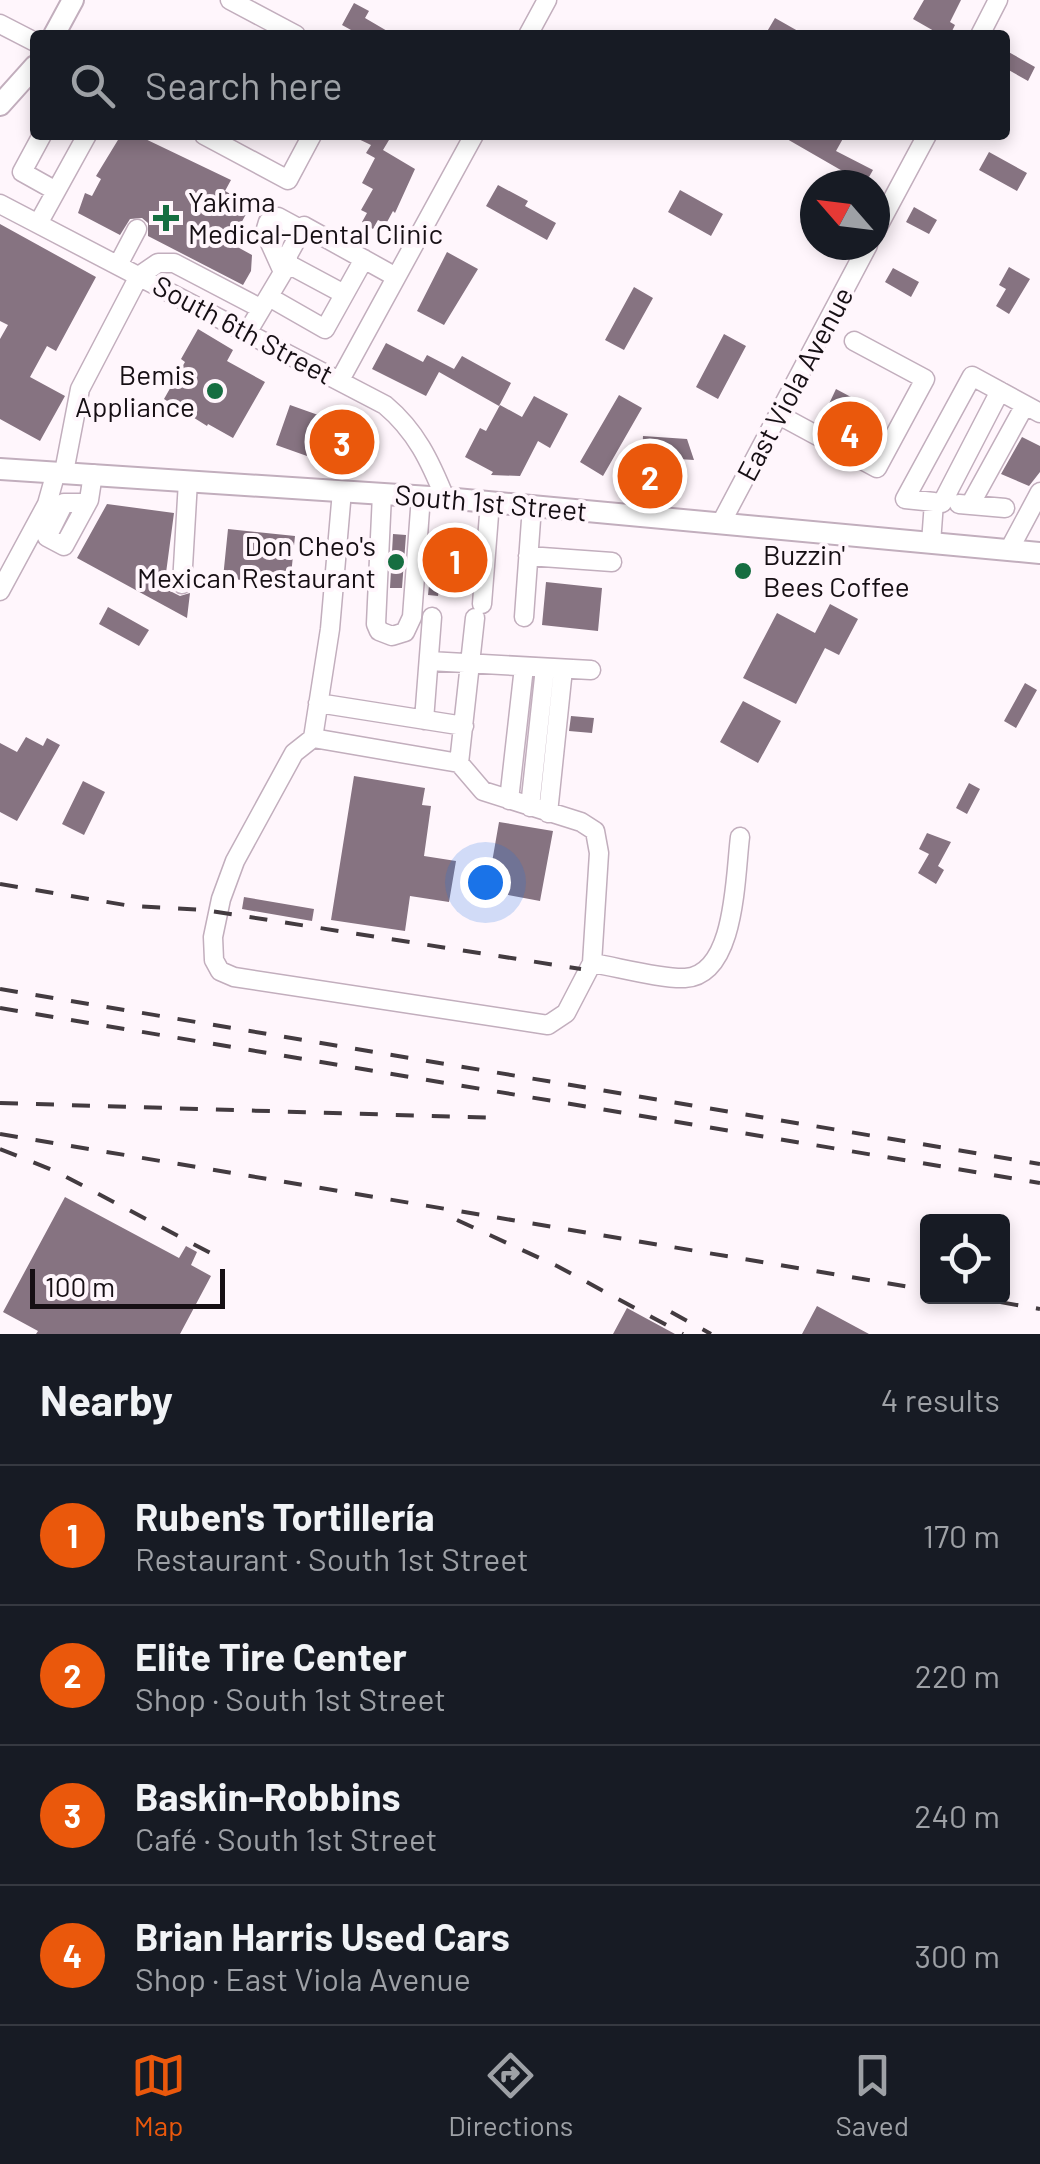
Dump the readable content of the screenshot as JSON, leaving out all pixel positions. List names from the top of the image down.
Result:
{
  "streets": {
    "main road": ["South 1st Street"],
    "street": ["South 6th Street", "East Viola Avenue"]
  },
  "crossings": [
    ["South 6th Street", "South 1st Street"],
    ["East Viola Avenue", "South 1st Street"]
  ],
  "places": {
    "health": ["Yakima Medical-Dental Clinic"],
    "other": ["Bemis Appliance", "Don Cheo's Mexican Restaurant", "Buzzin' Bees Coffee"]
  },
  "scale_bar": "100 m",
  "north": "top left",
  "page": {
    "search": "Search here",
    "pins": [
      "4",
      "3",
      "2",
      "1"
    ],
    "scale": "100 m",
    "heading": ["Nearby", "4 results"],
    "list": [
      {
        "mark": "1",
        "name": "Ruben's Tortillería",
        "note": "Restaurant · South 1st Street",
        "value": "170 m"
      },
      {
        "mark": "2",
        "name": "Elite Tire Center",
        "note": "Shop · South 1st Street",
        "value": "220 m"
      },
      {
        "mark": "3",
        "name": "Baskin-Robbins",
        "note": "Café · South 1st Street",
        "value": "240 m"
      },
      {
        "mark": "4",
        "name": "Brian Harris Used Cars",
        "note": "Shop · East Viola Avenue",
        "value": "300 m"
      }
    ],
    "nav": ["Map", "Directions", "Saved"]
  }
}
